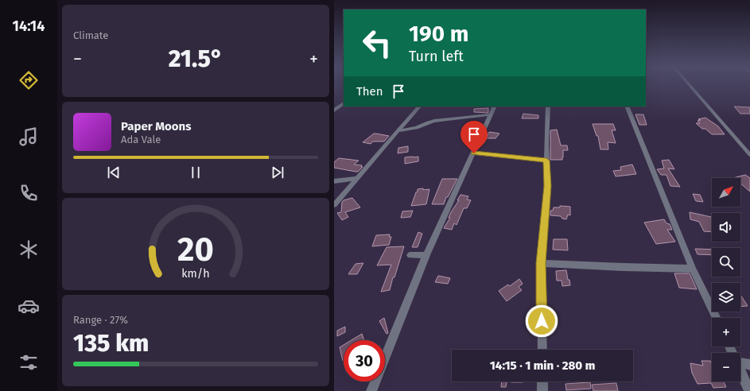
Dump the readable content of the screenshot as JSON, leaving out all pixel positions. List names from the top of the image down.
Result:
{
  "north": "top right",
  "page": {
    "tabs": "14:14",
    "tile": [
      "Climate",
      ["Range · 27%", "135 km"]
    ],
    "turn": ["190 m", "Turn left"],
    "heat": ["−", "21.5°", "+"],
    "then": "Then",
    "song": ["Paper Moons", "Ada Vale"],
    "map_buttons": ["+", "−"],
    "limit": "30",
    "trip": "14:15 · 1 min · 280 m",
    "gauge": ["20", "km/h"]
  }
}
